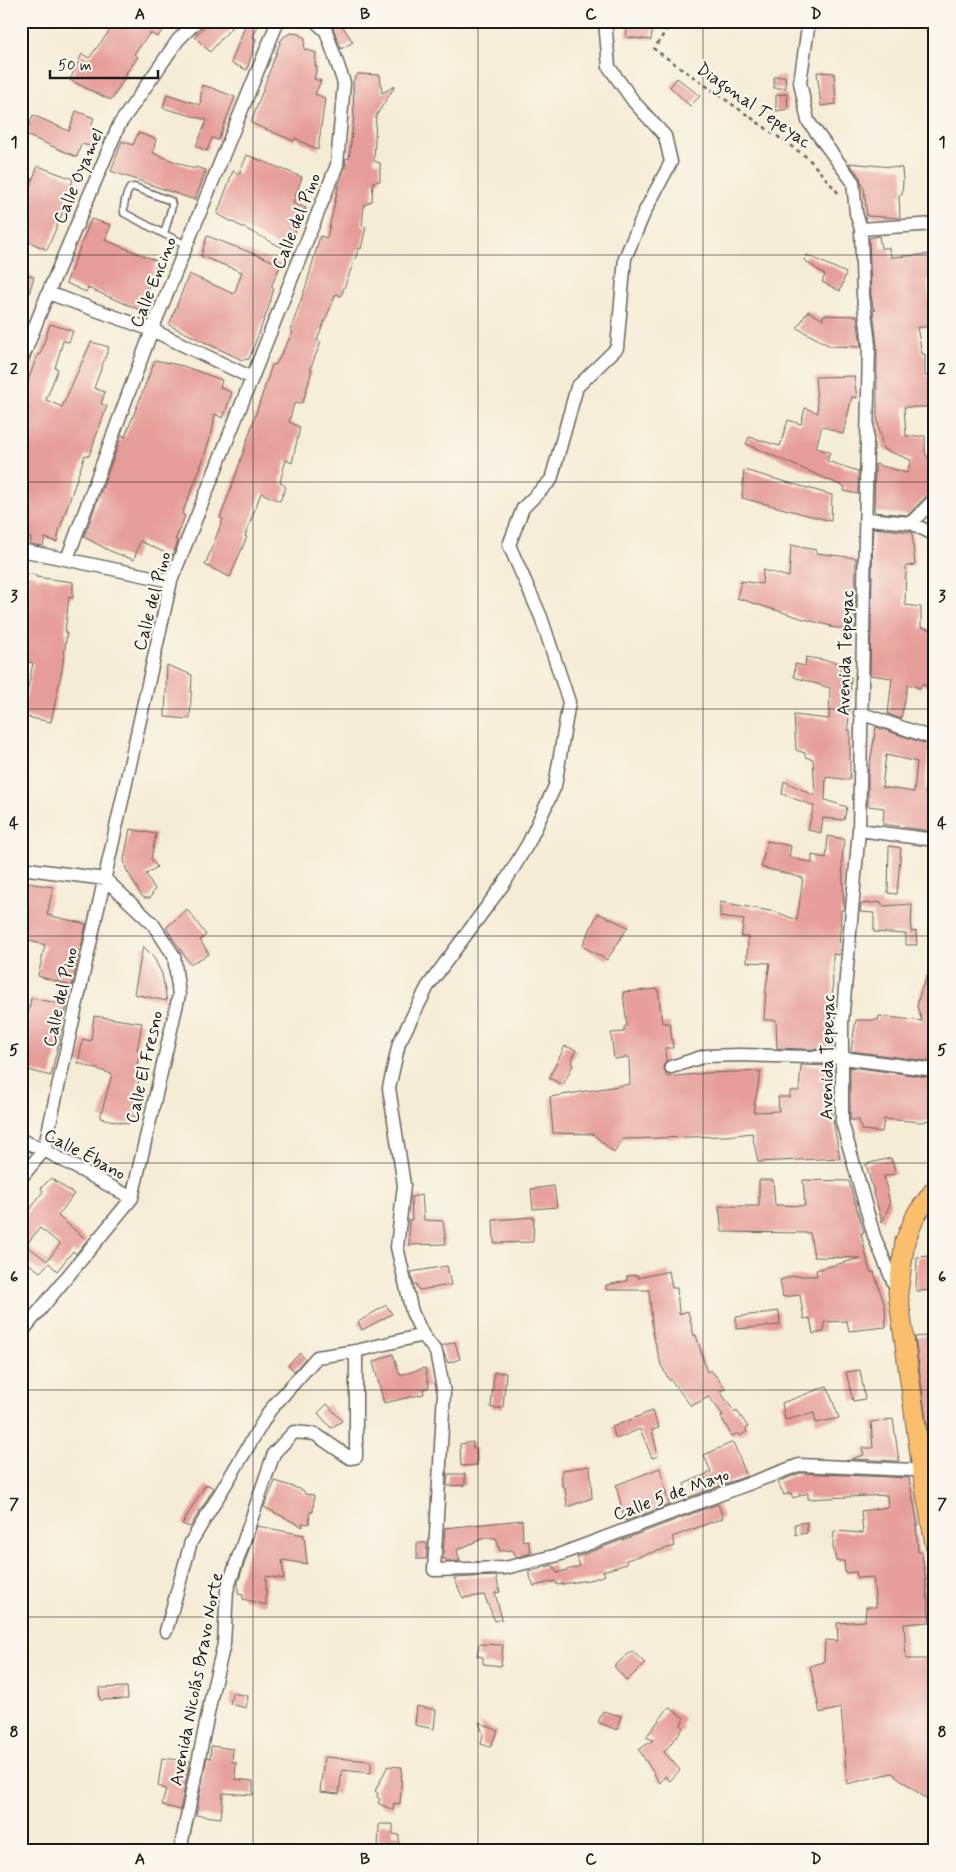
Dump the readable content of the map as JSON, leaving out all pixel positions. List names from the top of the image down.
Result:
{
  "streets": {
    "street": [
      "Calle Oyamel",
      "Calle del Pino",
      "Calle Encino",
      "Avenida Tepeyac",
      "Calle El Fresno",
      "Calle Ébano",
      "Calle 5 de Mayo",
      "Avenida Nicolás Bravo Norte"
    ],
    "path": ["Diagonal Tepeyac"]
  },
  "crossings": [
    ["Diagonal Tepeyac", "Avenida Tepeyac"],
    ["Calle del Pino", "Calle El Fresno"],
    ["Calle del Pino", "Calle Ébano"],
    ["Calle El Fresno", "Calle Ébano"]
  ],
  "scale_bar": "50 m",
  "grid": {
    "columns": [
      "A",
      "B",
      "C",
      "D"
    ],
    "rows": [
      "1",
      "2",
      "3",
      "4",
      "5",
      "6",
      "7",
      "8"
    ]
  }
}
